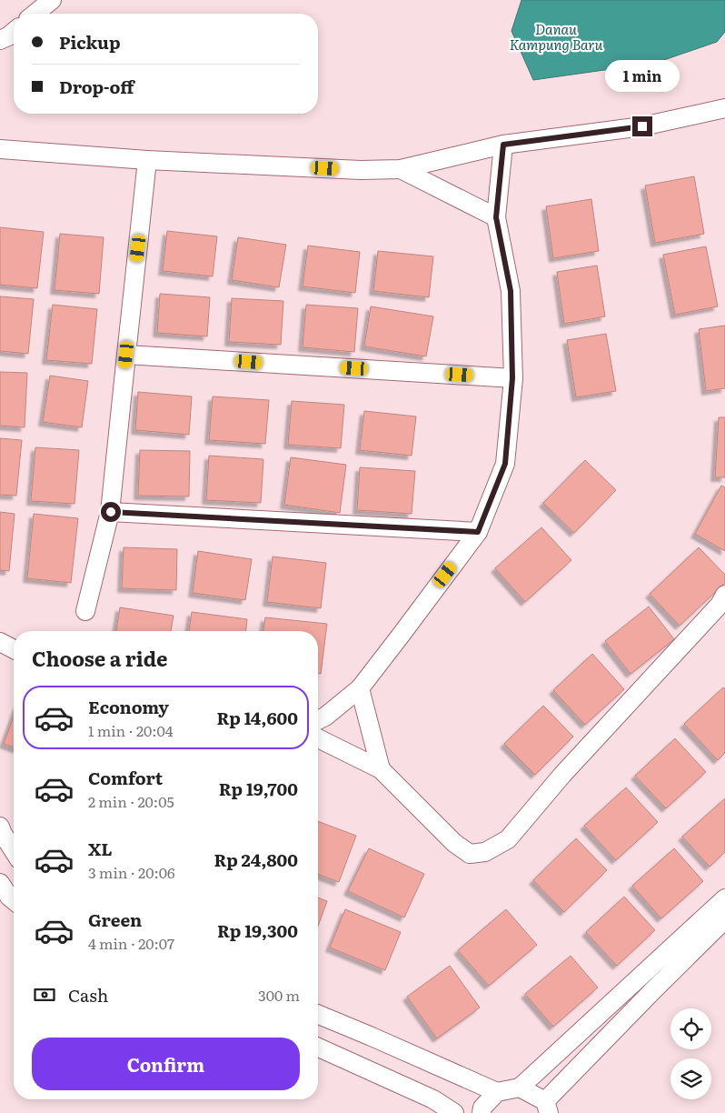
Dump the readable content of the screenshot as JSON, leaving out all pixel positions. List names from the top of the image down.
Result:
{
  "water": ["Danau Kampung Baru"],
  "page": {
    "banner": ["Pickup", "Drop-off"],
    "bubble": "1 min",
    "heading": "Choose a ride",
    "list": [
      {
        "name": "Economy",
        "note": "1 min · 20:04",
        "value": "Rp 14,600"
      },
      {
        "name": "Comfort",
        "note": "2 min · 20:05",
        "value": "Rp 19,700"
      },
      {
        "name": "XL",
        "note": "3 min · 20:06",
        "value": "Rp 24,800"
      },
      {
        "name": "Green",
        "note": "4 min · 20:07",
        "value": "Rp 19,300"
      }
    ],
    "pay": ["Cash", "300 m"],
    "buttons": "Confirm"
  }
}
